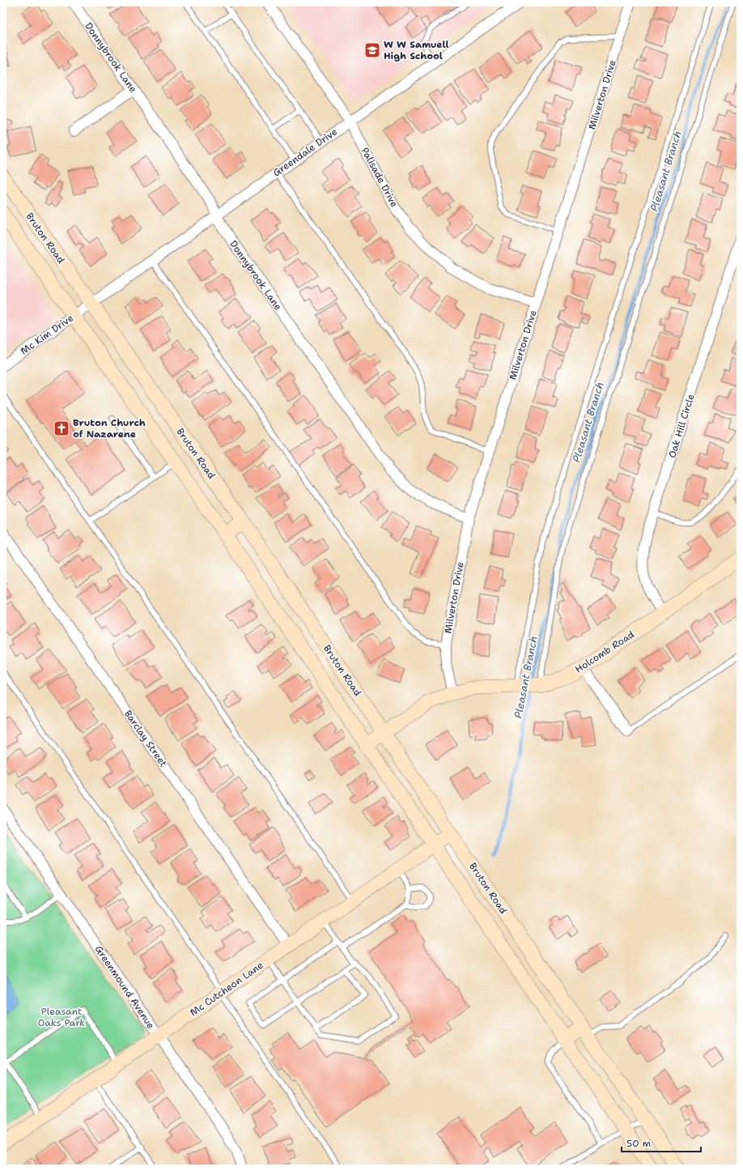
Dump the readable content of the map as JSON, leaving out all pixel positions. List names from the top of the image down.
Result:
{
  "streets": {
    "main road": ["Bruton Road", "Holcomb Road", "Mc Cutcheon Lane"],
    "street": [
      "Donnybrook Lane",
      "Milverton Drive",
      "Greendale Drive",
      "Palisade Drive",
      "Mc Kim Drive",
      "Oak Hill Circle",
      "Barclay Street",
      "Greenmound Avenue"
    ]
  },
  "crossings": [
    ["Donnybrook Lane", "Milverton Drive"],
    ["Donnybrook Lane", "Greendale Drive"],
    ["Milverton Drive", "Palisade Drive"],
    ["Milverton Drive", "Holcomb Road"],
    ["Greendale Drive", "Palisade Drive"],
    ["Greendale Drive", "Bruton Road"],
    ["Greendale Drive", "Mc Kim Drive"],
    ["Bruton Road", "Mc Kim Drive"],
    ["Bruton Road", "Holcomb Road"],
    ["Bruton Road", "Mc Cutcheon Lane"],
    ["Oak Hill Circle", "Holcomb Road"],
    ["Barclay Street", "Mc Cutcheon Lane"],
    ["Greenmound Avenue", "Mc Cutcheon Lane"]
  ],
  "water": ["Pleasant Branch"],
  "parks": ["Pleasant Oaks Park"],
  "places": {
    "school or university": ["W W Samuell High School"],
    "church": ["Bruton Church of Nazarene"]
  },
  "scale_bar": "50 m"
}
